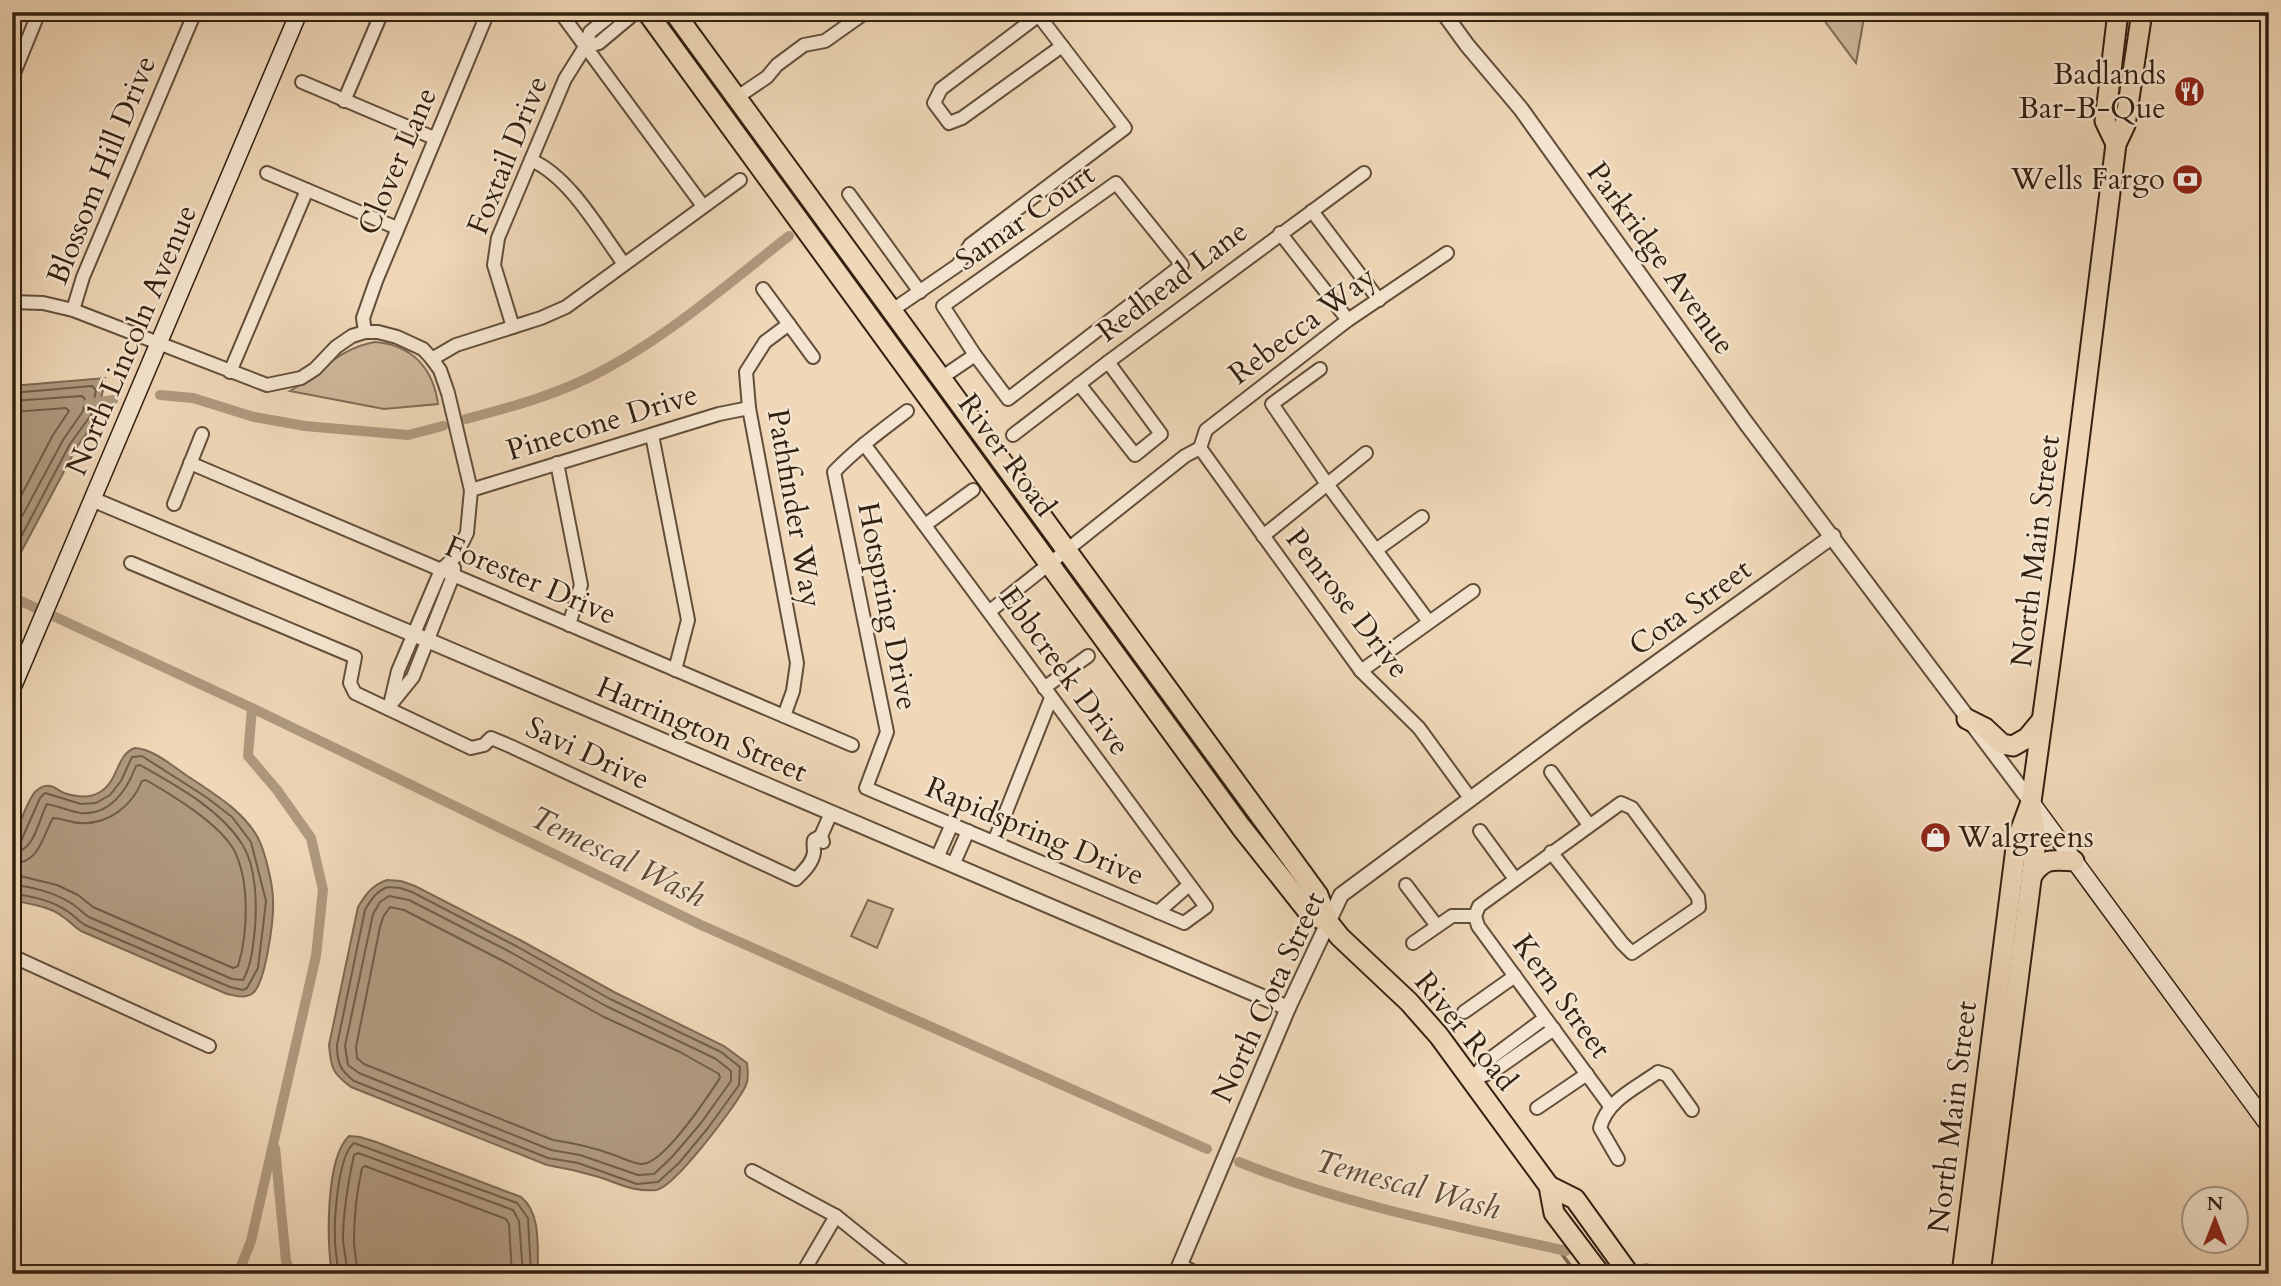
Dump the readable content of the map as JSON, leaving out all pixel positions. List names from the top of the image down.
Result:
{
  "streets": {
    "main road": ["North Lincoln Avenue", "River Road", "North Main Street"],
    "street": [
      "Foxtail Drive",
      "Clover Lane",
      "Blossom Hill Drive",
      "Samar Court",
      "Parkridge Avenue",
      "Redhead Lane",
      "Rebecca Way",
      "Pinecone Drive",
      "Pathfinder Way",
      "Forester Drive",
      "Penrose Drive",
      "Hotspring Drive",
      "Cota Street",
      "Ebbcreek Drive",
      "Harrington Street",
      "Savi Drive",
      "Rapidspring Drive",
      "Kern Street",
      "North Cota Street"
    ]
  },
  "crossings": [
    ["Parkridge Avenue", "North Main Street"],
    ["Parkridge Avenue", "Cota Street"],
    ["Rebecca Way", "Penrose Drive"],
    ["North Lincoln Avenue", "Harrington Street"],
    ["Pinecone Drive", "Pathfinder Way"],
    ["River Road", "North Cota Street"],
    ["Pathfinder Way", "Forester Drive"],
    ["Penrose Drive", "North Cota Street"],
    ["Hotspring Drive", "Ebbcreek Drive"],
    ["Hotspring Drive", "Rapidspring Drive"],
    ["Cota Street", "North Cota Street"],
    ["Ebbcreek Drive", "Rapidspring Drive"],
    ["Harrington Street", "Savi Drive"],
    ["Harrington Street", "North Cota Street"]
  ],
  "water": ["Temescal Wash"],
  "places": {
    "restaurant": ["Badlands Bar-B-Que"],
    "bank": ["Wells Fargo"],
    "shop": ["Walgreens"]
  },
  "north": "top"
}
